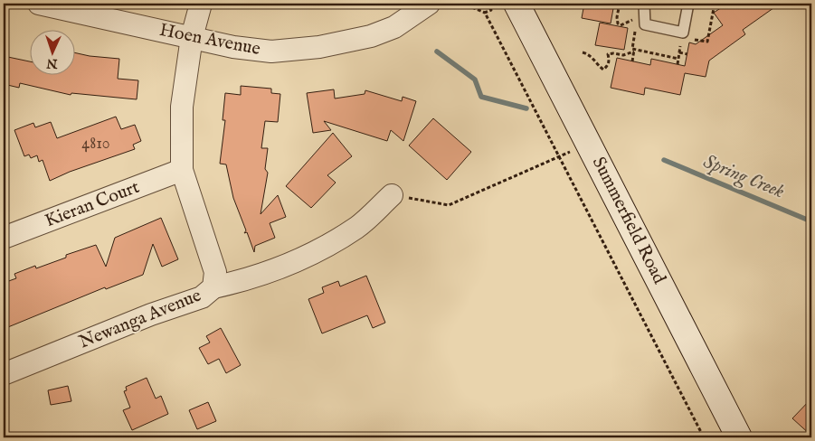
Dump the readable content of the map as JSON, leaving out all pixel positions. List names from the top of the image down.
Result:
{
  "streets": {
    "street": [
      "Hoen Avenue",
      "Kieran Court",
      "Summerfield Road",
      "Newanga Avenue"
    ]
  },
  "crossings": [
    ["Hoen Avenue", "Newanga Avenue"],
    ["Kieran Court", "Newanga Avenue"]
  ],
  "water": ["Spring Creek"],
  "house_numbers": ["4810"],
  "north": "bottom"
}
